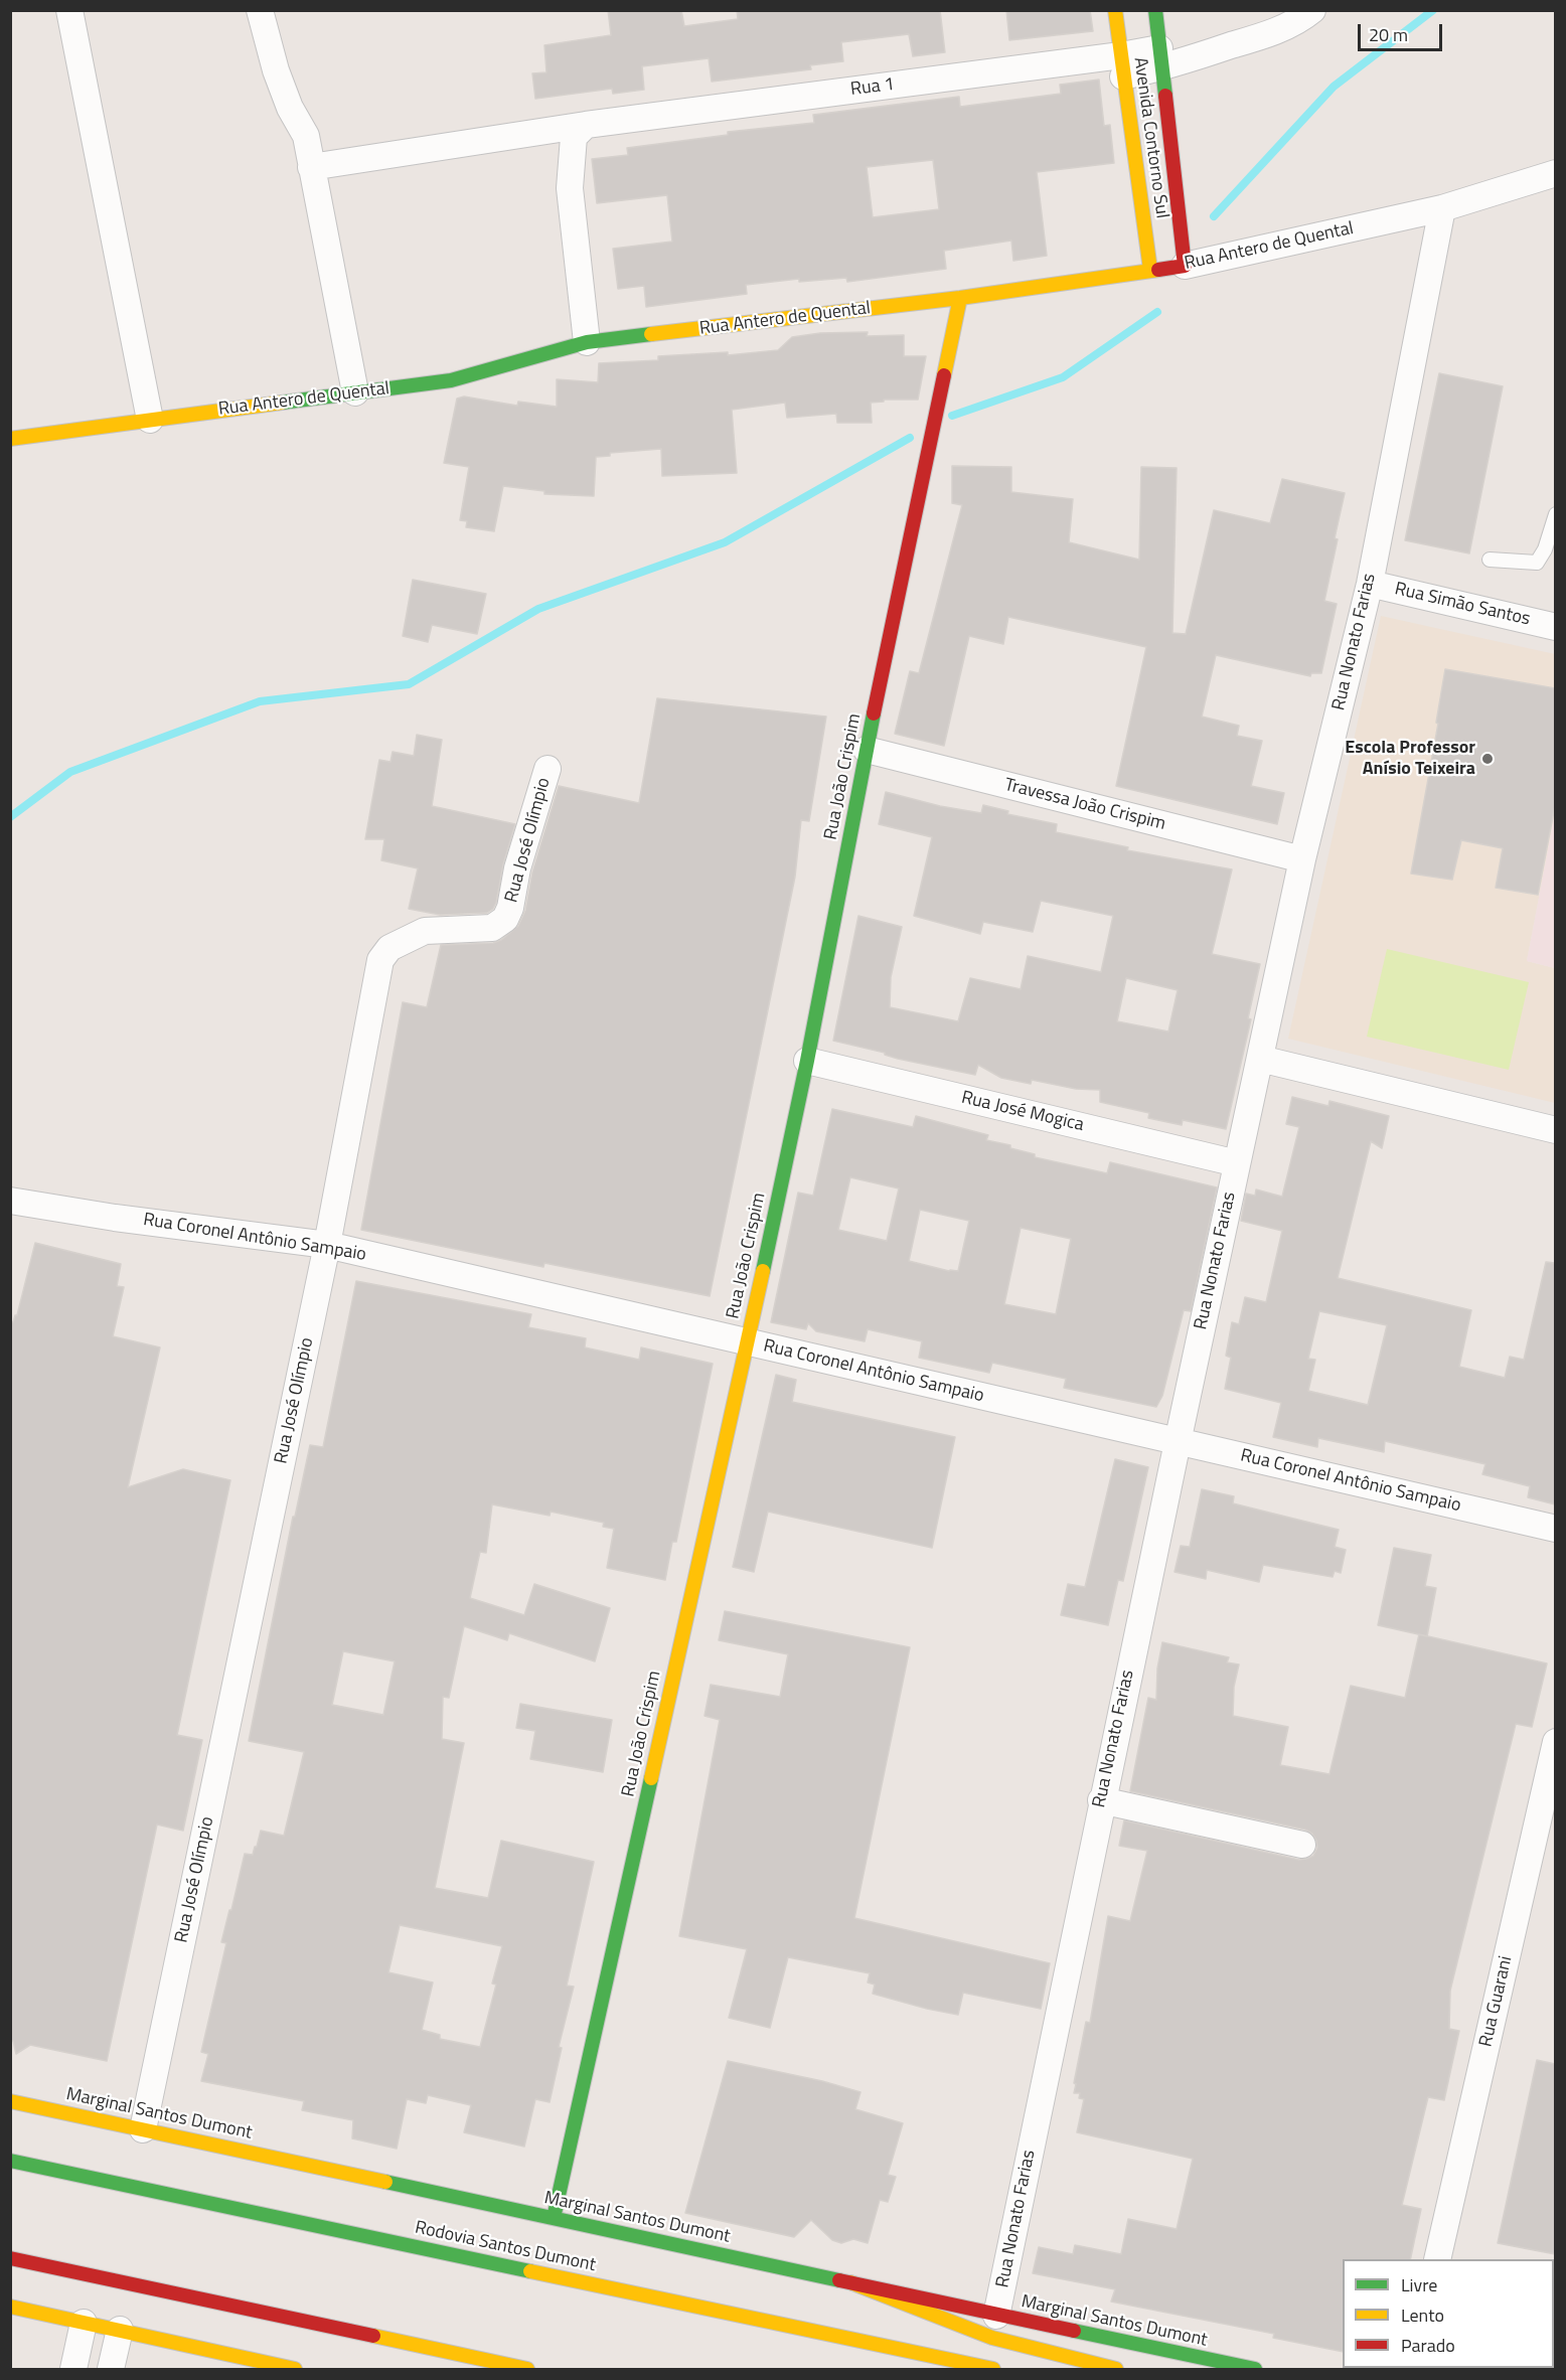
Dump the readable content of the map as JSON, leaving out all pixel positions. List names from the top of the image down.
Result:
{
  "streets": {
    "main road": [
      "Avenida Contorno Sul",
      "Rua Antero de Quental",
      "Rua João Crispim",
      "Marginal Santos Dumont",
      "Rodovia Santos Dumont"
    ],
    "street": [
      "Rua 1",
      "Rua Simão Santos",
      "Rua Nonato Farias",
      "Travessa João Crispim",
      "Rua José Olímpio",
      "Rua José Mogica",
      "Rua Coronel Antônio Sampaio",
      "Rua Guarani"
    ]
  },
  "crossings": [
    ["Rua 1", "Avenida Contorno Sul"],
    ["Avenida Contorno Sul", "Rua Antero de Quental"],
    ["Rua Antero de Quental", "Rua Nonato Farias"],
    ["Rua Antero de Quental", "Rua João Crispim"],
    ["Rua Simão Santos", "Rua Nonato Farias"],
    ["Rua Nonato Farias", "Travessa João Crispim"],
    ["Rua Nonato Farias", "Rua José Mogica"],
    ["Rua Nonato Farias", "Rua Coronel Antônio Sampaio"],
    ["Rua Nonato Farias", "Marginal Santos Dumont"],
    ["Rua João Crispim", "Travessa João Crispim"],
    ["Rua João Crispim", "Rua José Mogica"],
    ["Rua João Crispim", "Rua Coronel Antônio Sampaio"],
    ["Rua João Crispim", "Marginal Santos Dumont"],
    ["Rua José Olímpio", "Rua Coronel Antônio Sampaio"],
    ["Rua José Olímpio", "Marginal Santos Dumont"]
  ],
  "places": ["Escola Professor Anísio Teixeira"],
  "legend": ["Livre", "Lento", "Parado"],
  "scale_bar": "20 m"
}
